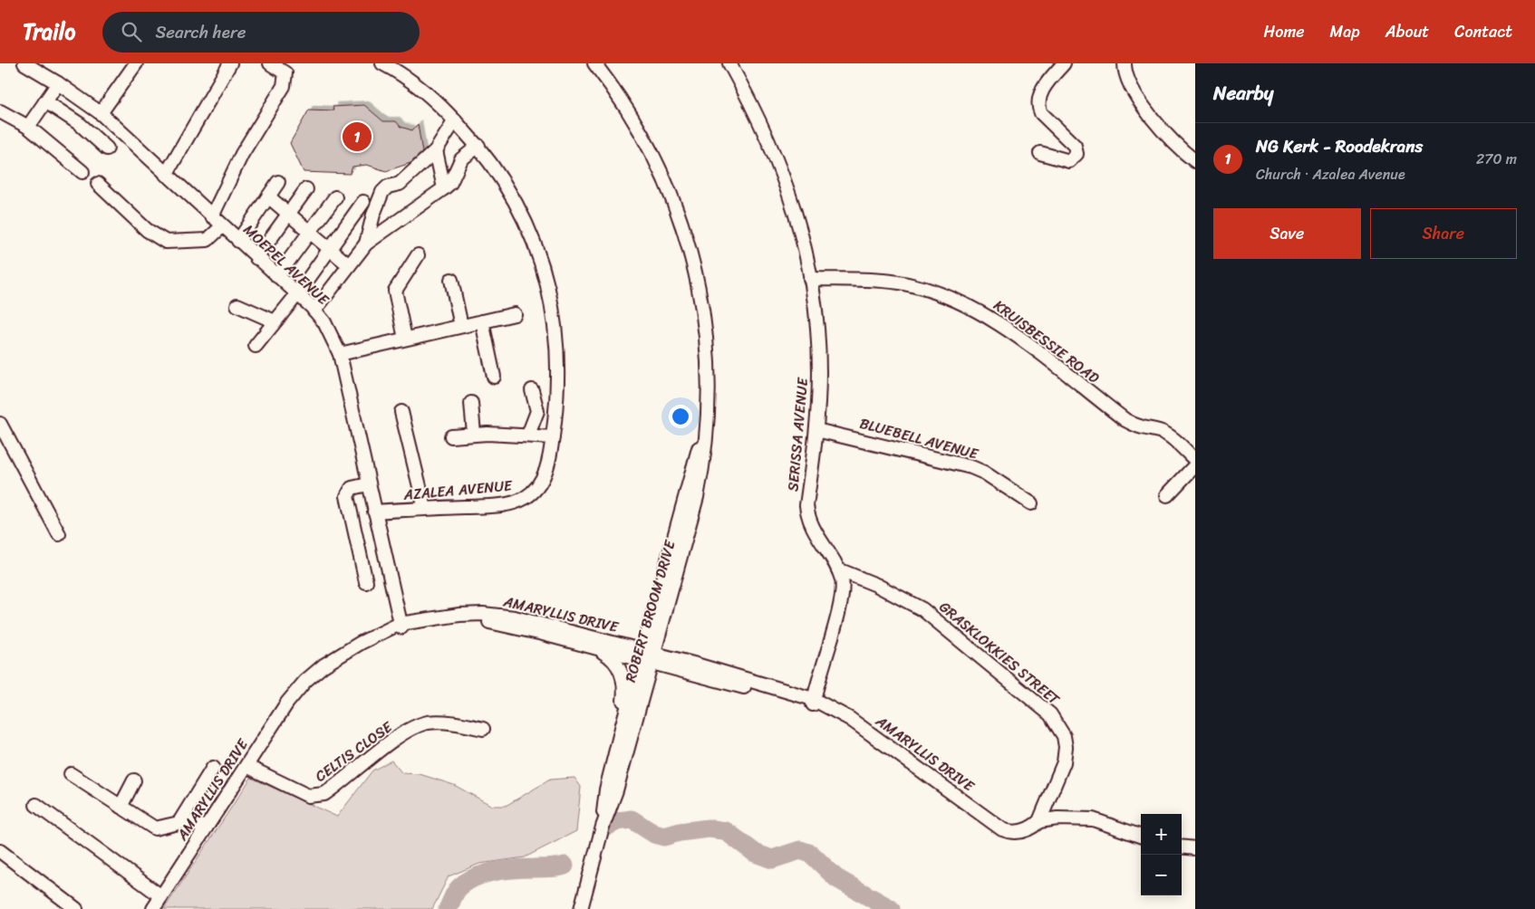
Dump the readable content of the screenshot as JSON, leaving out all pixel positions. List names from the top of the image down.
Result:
{
  "streets": {
    "street": [
      "MOEPEL AVENUE",
      "KRUISBESSIE ROAD",
      "SERISSA AVENUE",
      "BLUEBELL AVENUE",
      "AZALEA AVENUE",
      "ROBERT BROOM DRIVE",
      "AMARYLLIS DRIVE",
      "GRASKLOKKIES STREET",
      "CELTIS CLOSE"
    ]
  },
  "crossings": [
    ["MOEPEL AVENUE", "AZALEA AVENUE"],
    ["MOEPEL AVENUE", "AMARYLLIS DRIVE"],
    ["KRUISBESSIE ROAD", "SERISSA AVENUE"],
    ["SERISSA AVENUE", "BLUEBELL AVENUE"],
    ["SERISSA AVENUE", "AMARYLLIS DRIVE"],
    ["SERISSA AVENUE", "GRASKLOKKIES STREET"],
    ["ROBERT BROOM DRIVE", "AMARYLLIS DRIVE"],
    ["AMARYLLIS DRIVE", "GRASKLOKKIES STREET"],
    ["AMARYLLIS DRIVE", "CELTIS CLOSE"]
  ],
  "page": {
    "header": "Trailo",
    "search": "Search here",
    "nav": [
      "Home",
      "Map",
      "About",
      "Contact"
    ],
    "heading": "Nearby",
    "pins": "1",
    "list": [
      {
        "mark": "1",
        "name": "NG Kerk - Roodekrans",
        "note": "Church · Azalea Avenue",
        "value": "270 m"
      }
    ],
    "buttons": ["Save", "Share"],
    "map_buttons": ["+", "−"]
  }
}
